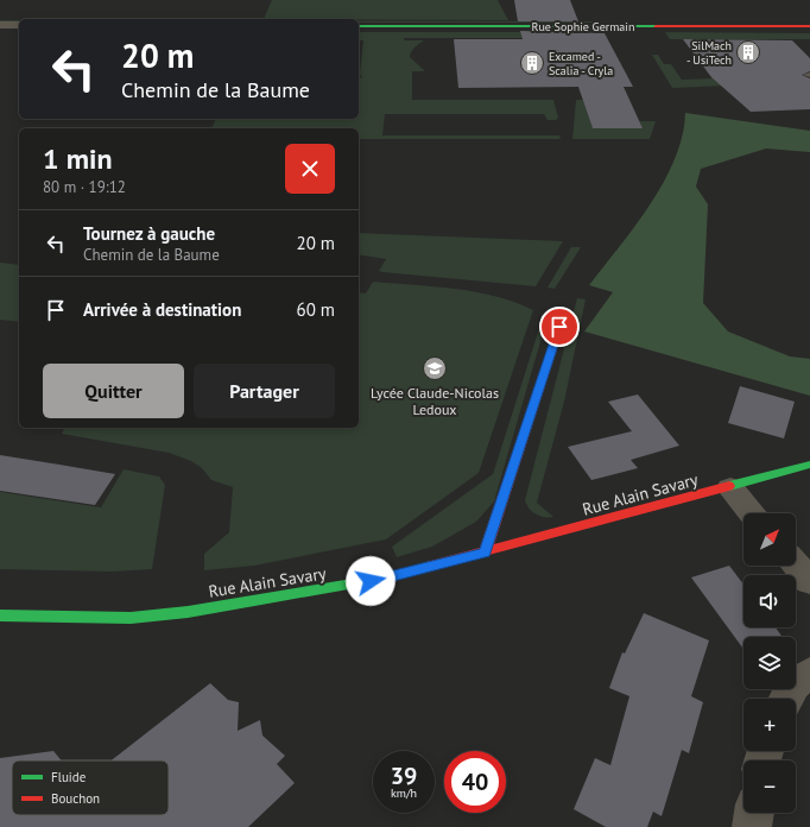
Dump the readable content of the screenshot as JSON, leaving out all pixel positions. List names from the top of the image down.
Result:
{
  "streets": {
    "street": ["Rue Sophie Germain", "Rue Alain Savary"]
  },
  "places": {
    "building": ["SilMach - UsiTech", "Excamed - Scalia - Cryla"],
    "school or university": ["Lycée Claude-Nicolas Ledoux"]
  },
  "legend": ["Fluide", "Bouchon"],
  "north": "top right",
  "page": {
    "turn": ["20 m", "Chemin de la Baume"],
    "heading": ["1 min", "80 m · 19:12"],
    "list": [
      {
        "name": "Tournez à gauche",
        "note": "Chemin de la Baume",
        "value": "20 m"
      },
      {
        "name": "Arrivée à destination",
        "value": "60 m"
      }
    ],
    "buttons": ["Quitter", "Partager"],
    "map_buttons": ["+", "−"],
    "speed": "39 km/h",
    "limit": "40"
  }
}
